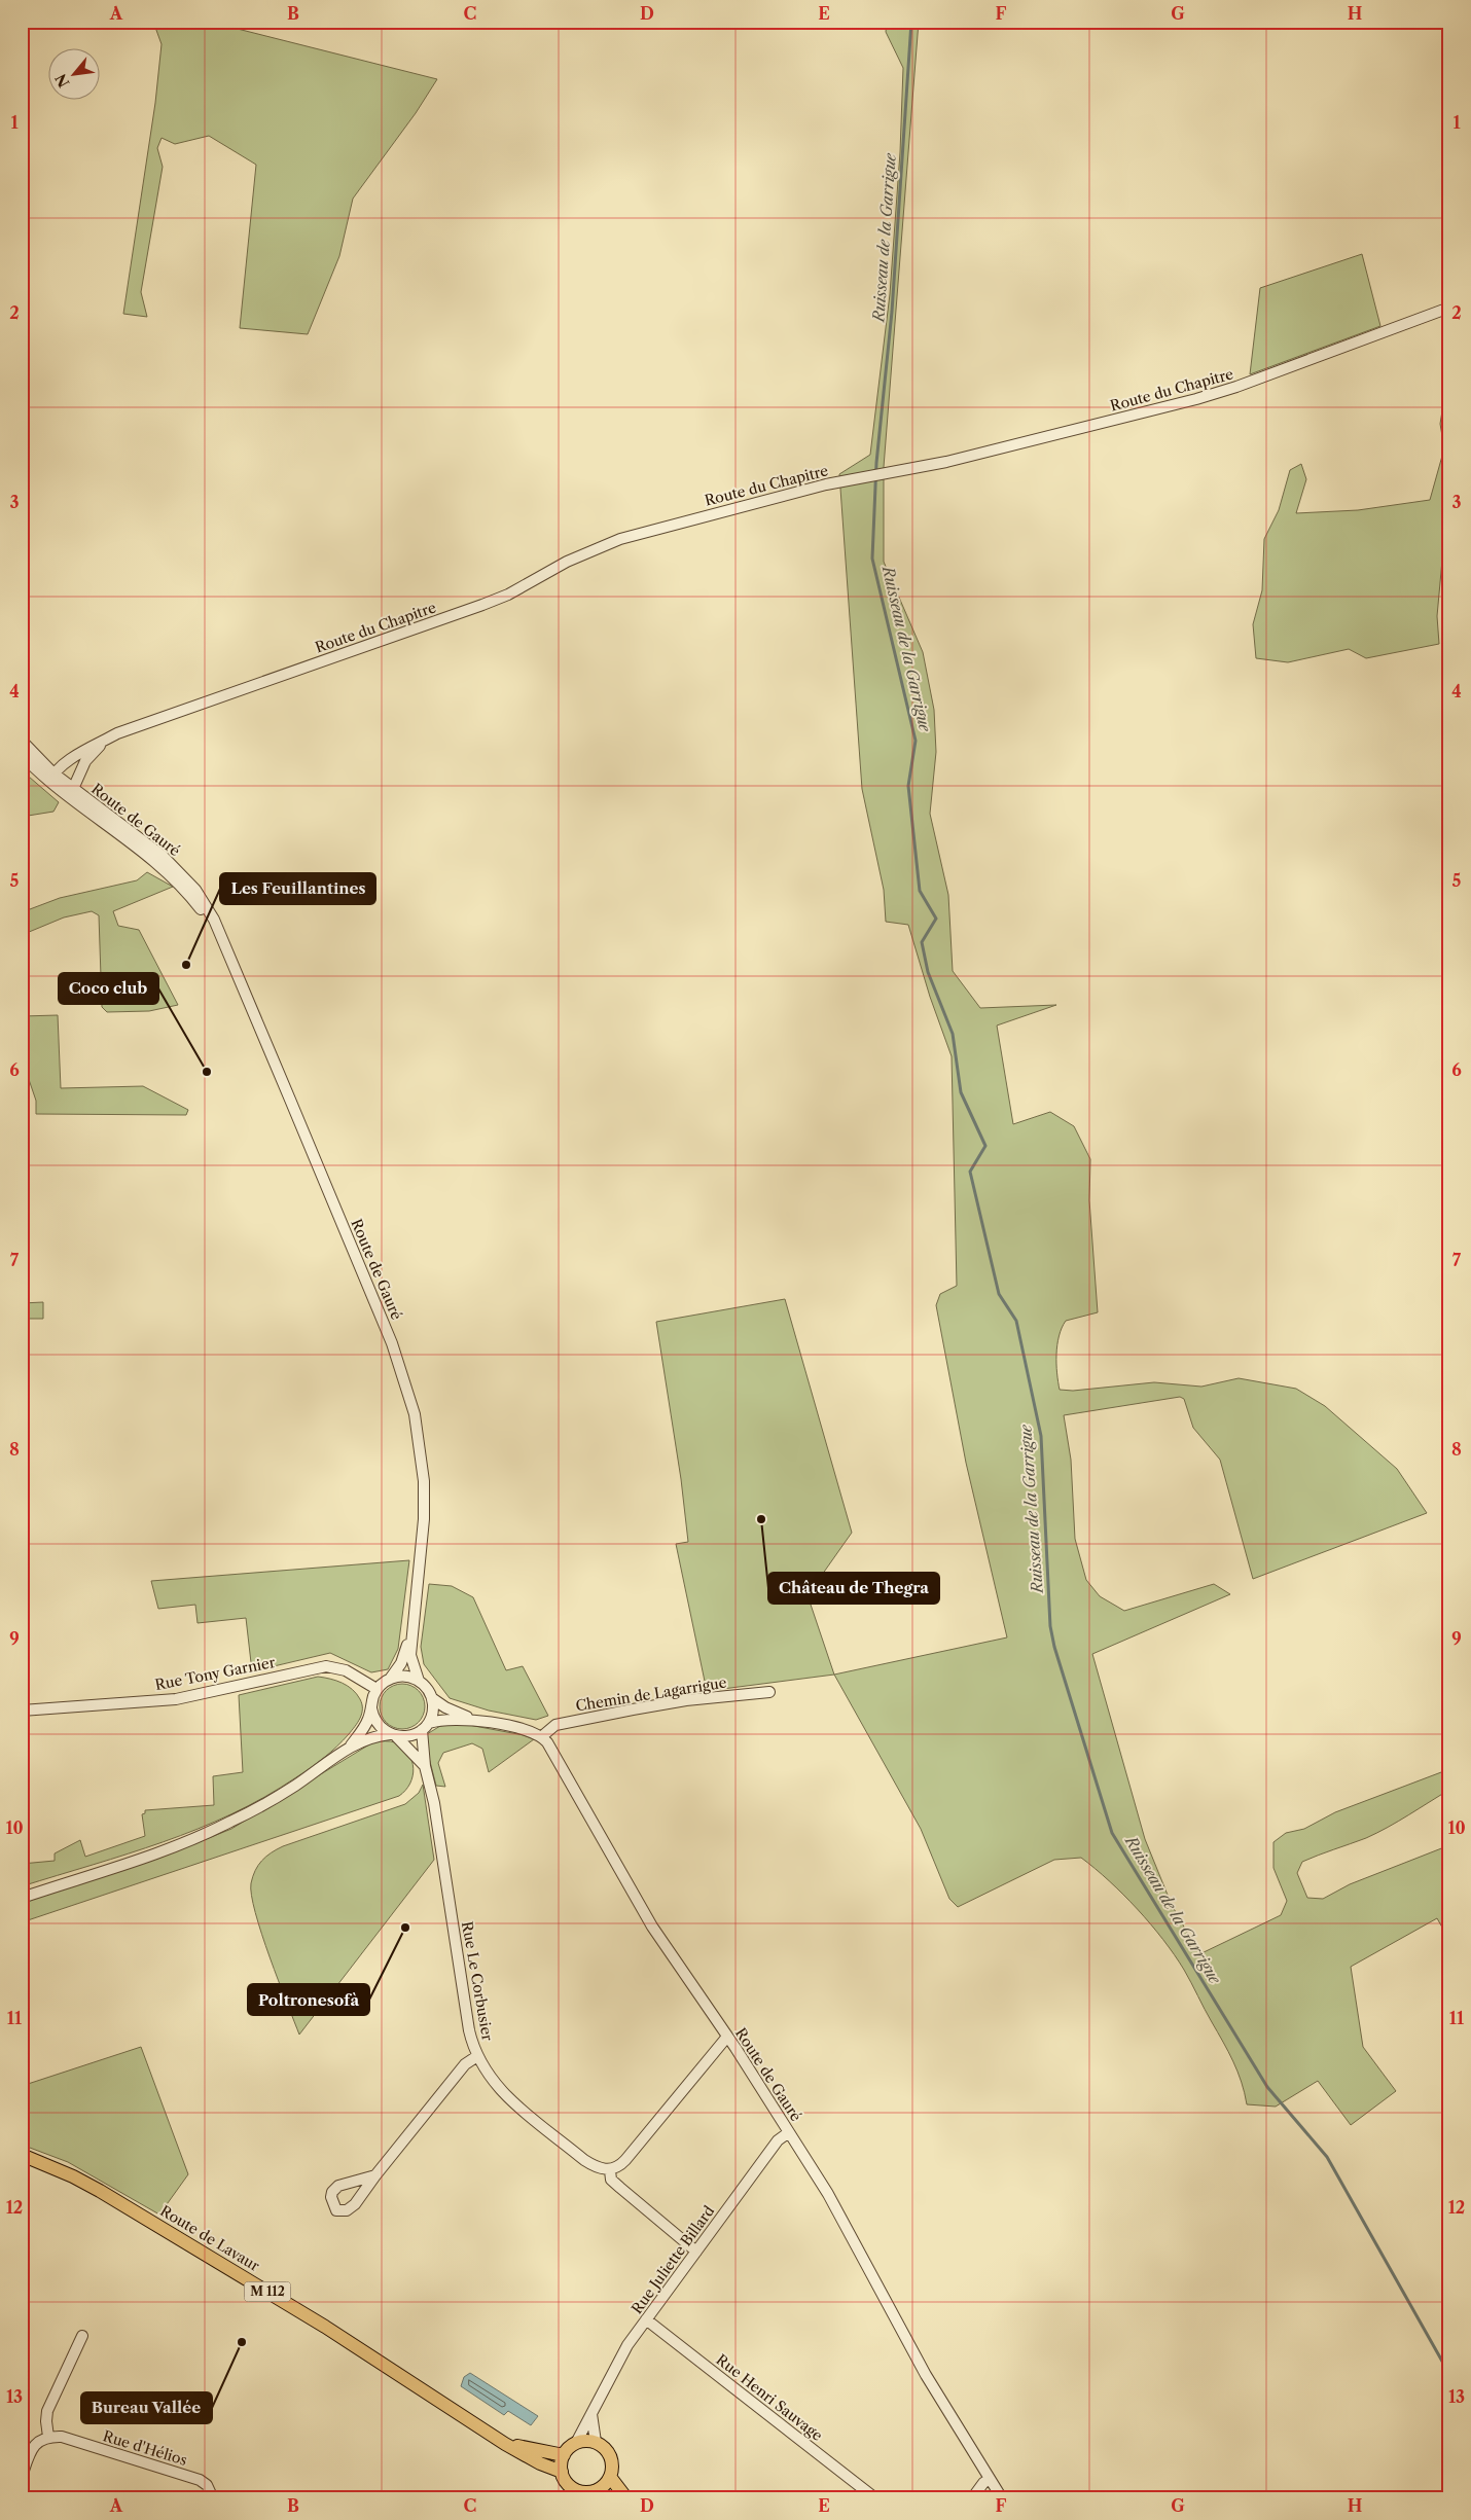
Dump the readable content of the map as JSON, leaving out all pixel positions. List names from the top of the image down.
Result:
{
  "streets": {
    "main road": ["Route de Lavaur", "M 112"],
    "street": [
      "Route du Chapitre",
      "Route de Gauré",
      "Rue Tony Garnier",
      "Chemin de Lagarrigue",
      "Rue Le Corbusier",
      "Rue Juliette Billard",
      "Rue Henri Sauvage",
      "Rue d'Hélios"
    ]
  },
  "crossings": [
    ["Route du Chapitre", "Route de Gauré"],
    ["Route de Gauré", "Rue Tony Garnier"],
    ["Route de Gauré", "Chemin de Lagarrigue"],
    ["Route de Gauré", "Rue Le Corbusier"],
    ["Route de Gauré", "Rue Juliette Billard"],
    ["Rue Tony Garnier", "Rue Le Corbusier"],
    ["Route de Lavaur", "Rue Juliette Billard"],
    ["Rue Juliette Billard", "Rue Henri Sauvage"]
  ],
  "water": ["Ruisseau de la Garrigue"],
  "places": [
    "Les Feuillantines",
    "Coco club",
    "Château de Thegra",
    "Poltronesofà",
    "Bureau Vallée"
  ],
  "north": "bottom left",
  "grid": {
    "columns": [
      "A",
      "B",
      "C",
      "D",
      "E",
      "F",
      "G",
      "H"
    ],
    "rows": [
      "1",
      "2",
      "3",
      "4",
      "5",
      "6",
      "7",
      "8",
      "9",
      "10",
      "11",
      "12",
      "13"
    ]
  }
}
